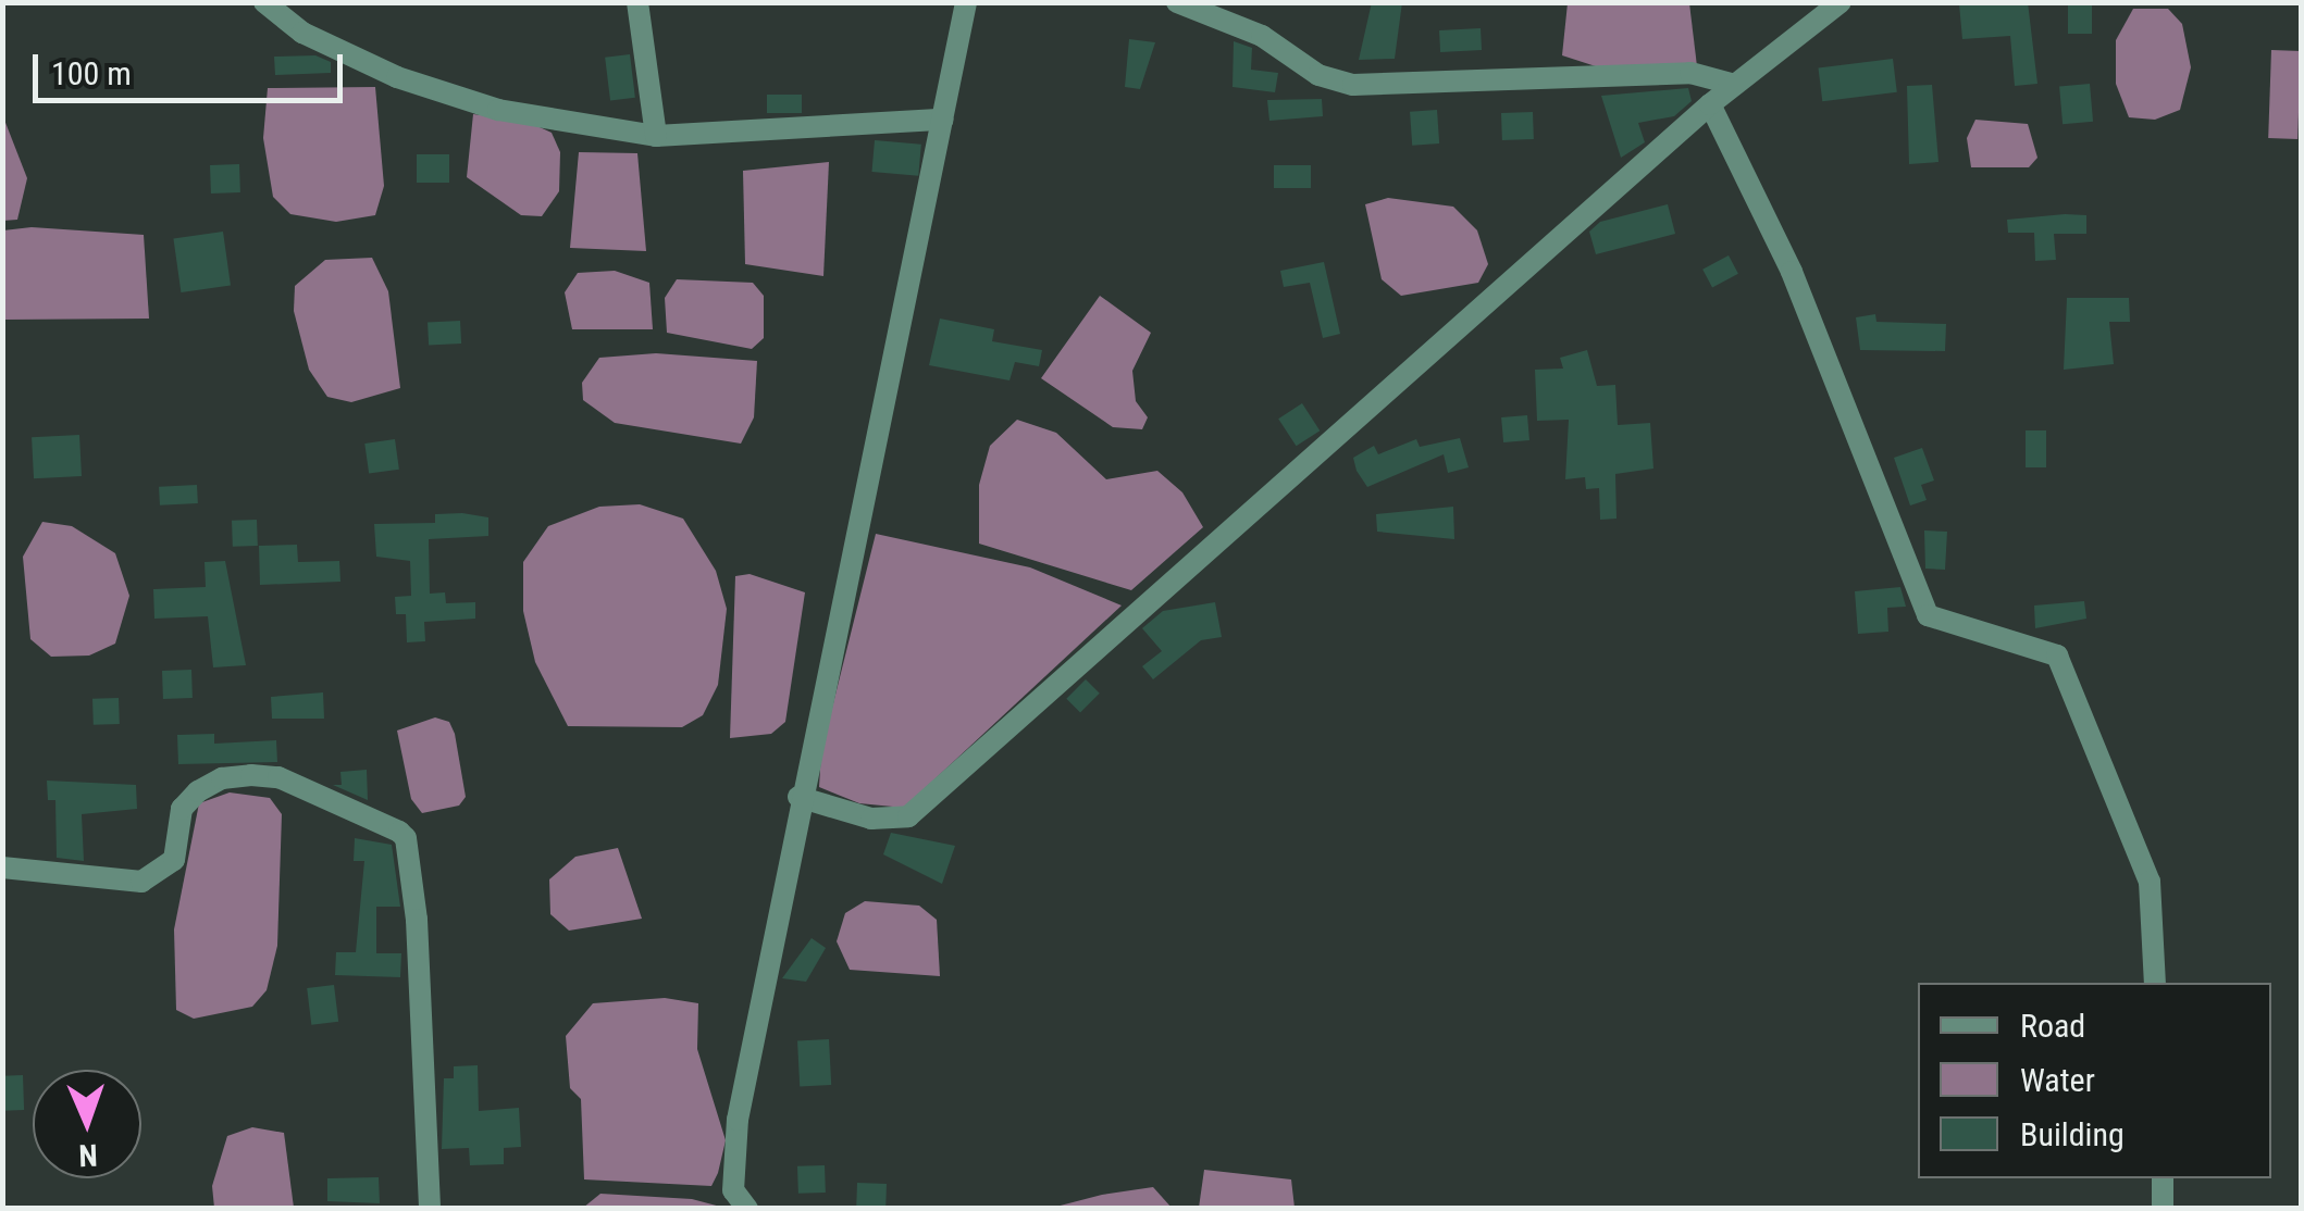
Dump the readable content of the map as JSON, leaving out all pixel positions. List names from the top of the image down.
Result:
{
  "legend": ["Road", "Water", "Building"],
  "scale_bar": "100 m",
  "north": "bottom"
}
